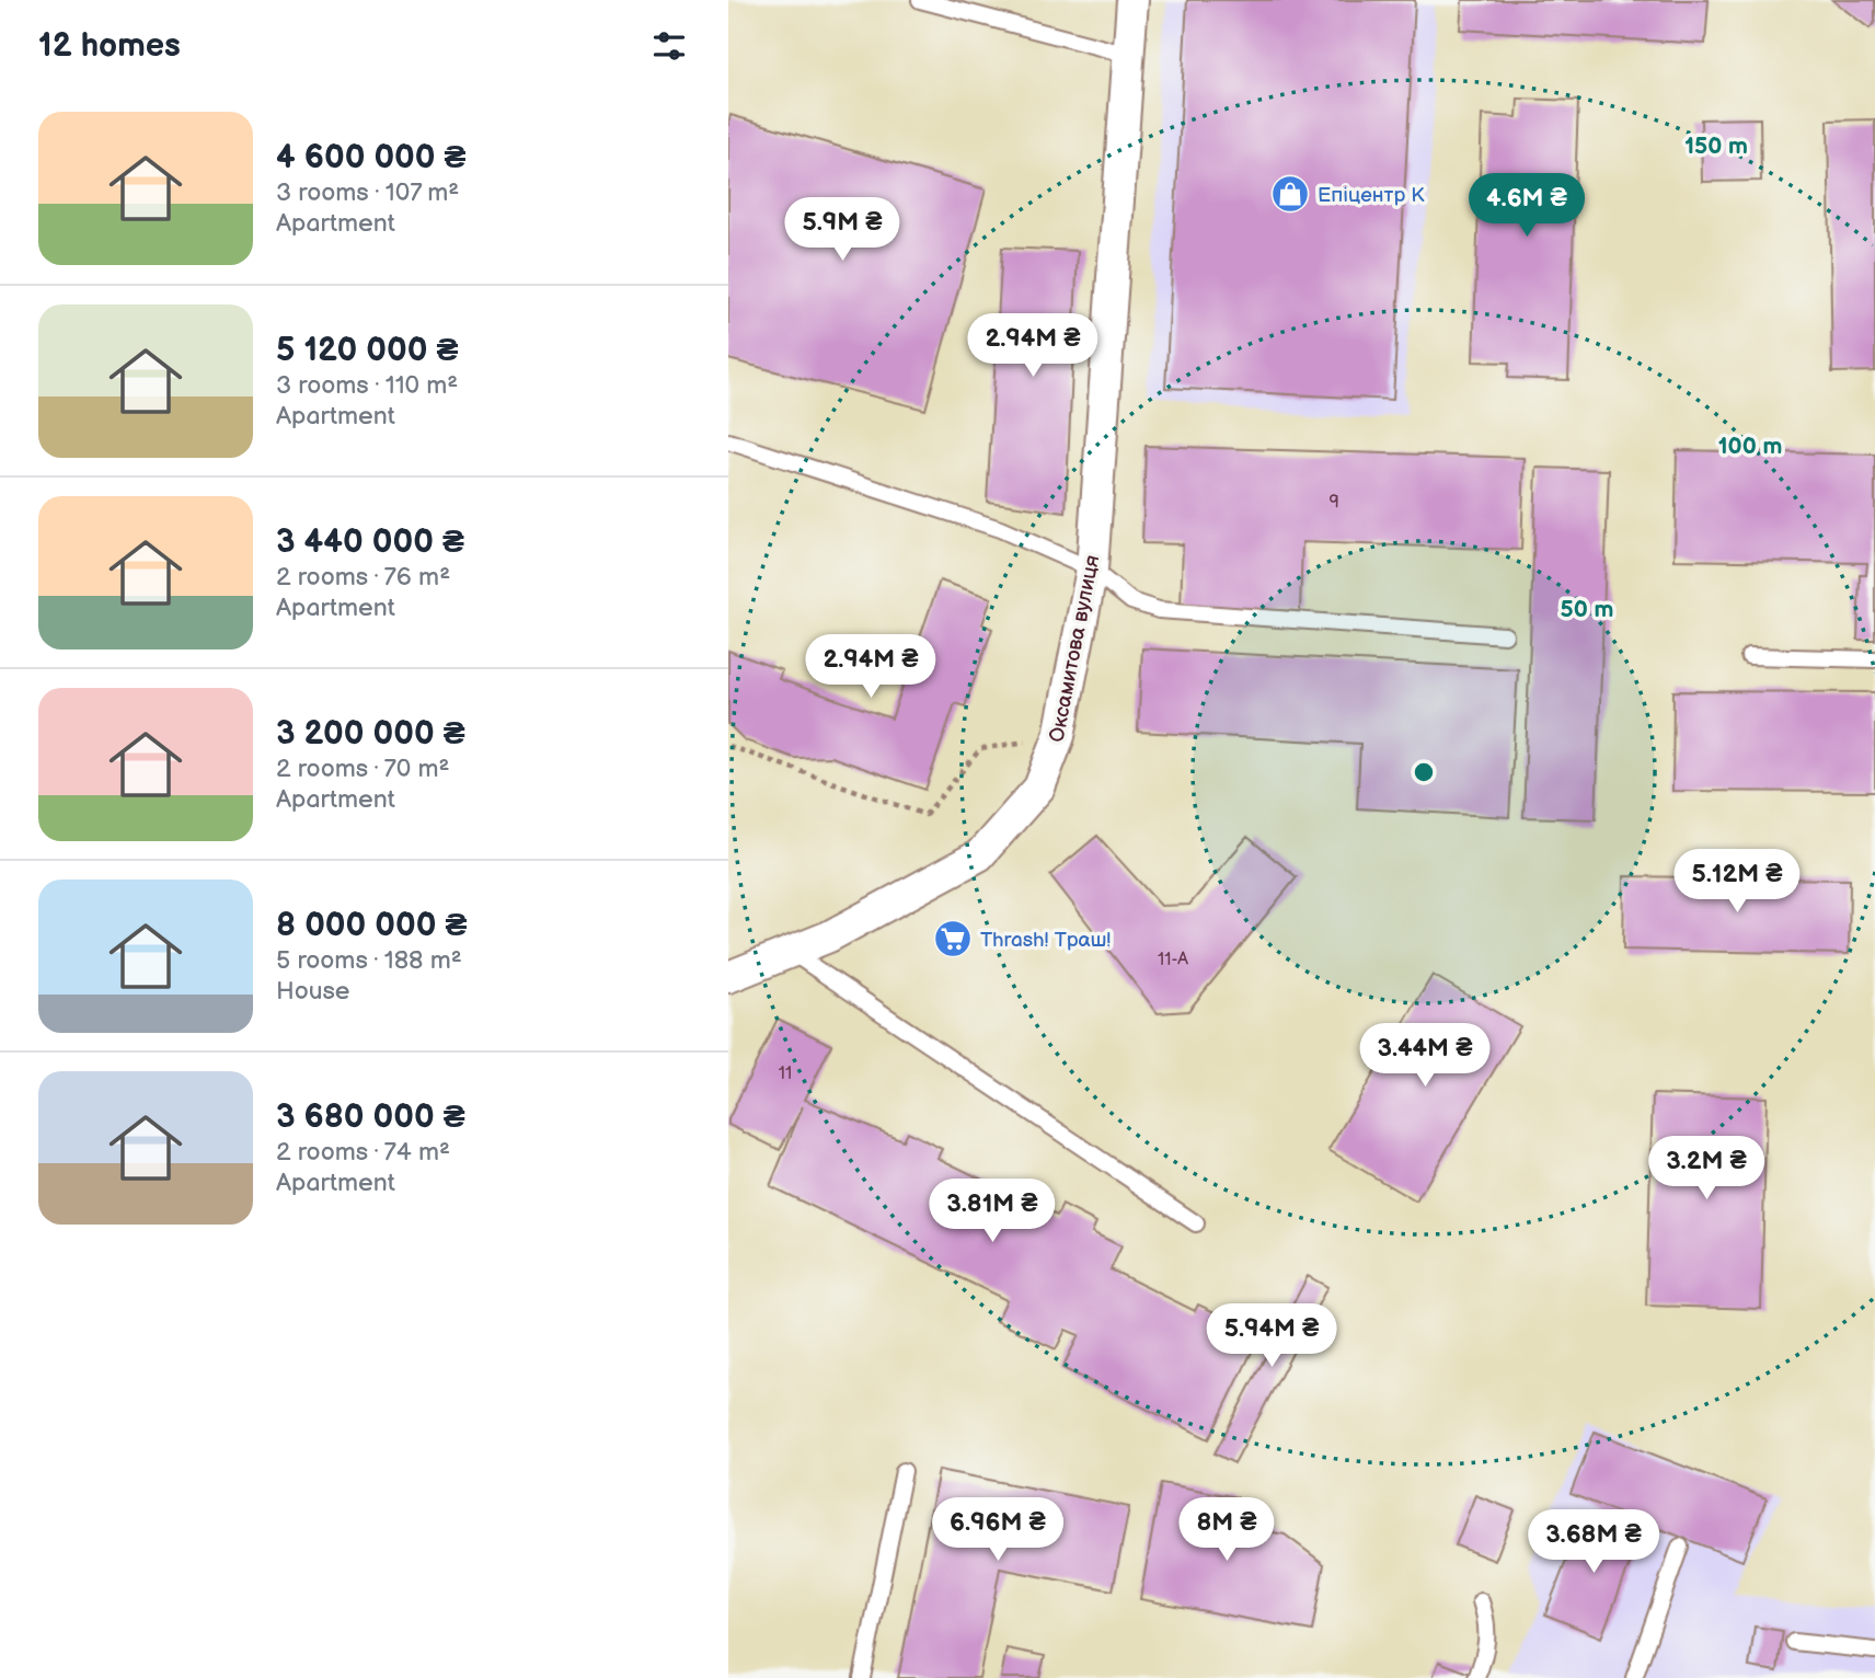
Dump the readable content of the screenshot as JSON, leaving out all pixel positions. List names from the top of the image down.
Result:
{
  "streets": {
    "street": ["Оксамитова вулиця"]
  },
  "places": {
    "shop": ["Епіцентр К"],
    "supermarket": ["Thrash! Траш!"]
  },
  "house_numbers": ["9", "11-А", "11"],
  "page": {
    "heading": "12 homes",
    "list": [
      {
        "name": "4 600 000 ₴",
        "note": "3 rooms · 107 m² · Apartment"
      },
      {
        "name": "5 120 000 ₴",
        "note": "3 rooms · 110 m² · Apartment"
      },
      {
        "name": "3 440 000 ₴",
        "note": "2 rooms · 76 m² · Apartment"
      },
      {
        "name": "3 200 000 ₴",
        "note": "2 rooms · 70 m² · Apartment"
      },
      {
        "name": "8 000 000 ₴",
        "note": "5 rooms · 188 m² · House"
      },
      {
        "name": "3 680 000 ₴",
        "note": "2 rooms · 74 m² · Apartment"
      }
    ],
    "price": [
      "4.6M ₴",
      "5.9M ₴",
      "2.94M ₴",
      "2.94M ₴",
      "5.12M ₴",
      "3.44M ₴",
      "3.2M ₴",
      "3.81M ₴",
      "5.94M ₴",
      "6.96M ₴",
      "8M ₴",
      "3.68M ₴"
    ]
  },
  "rings": ["150 m", "100 m", "50 m"]
}
